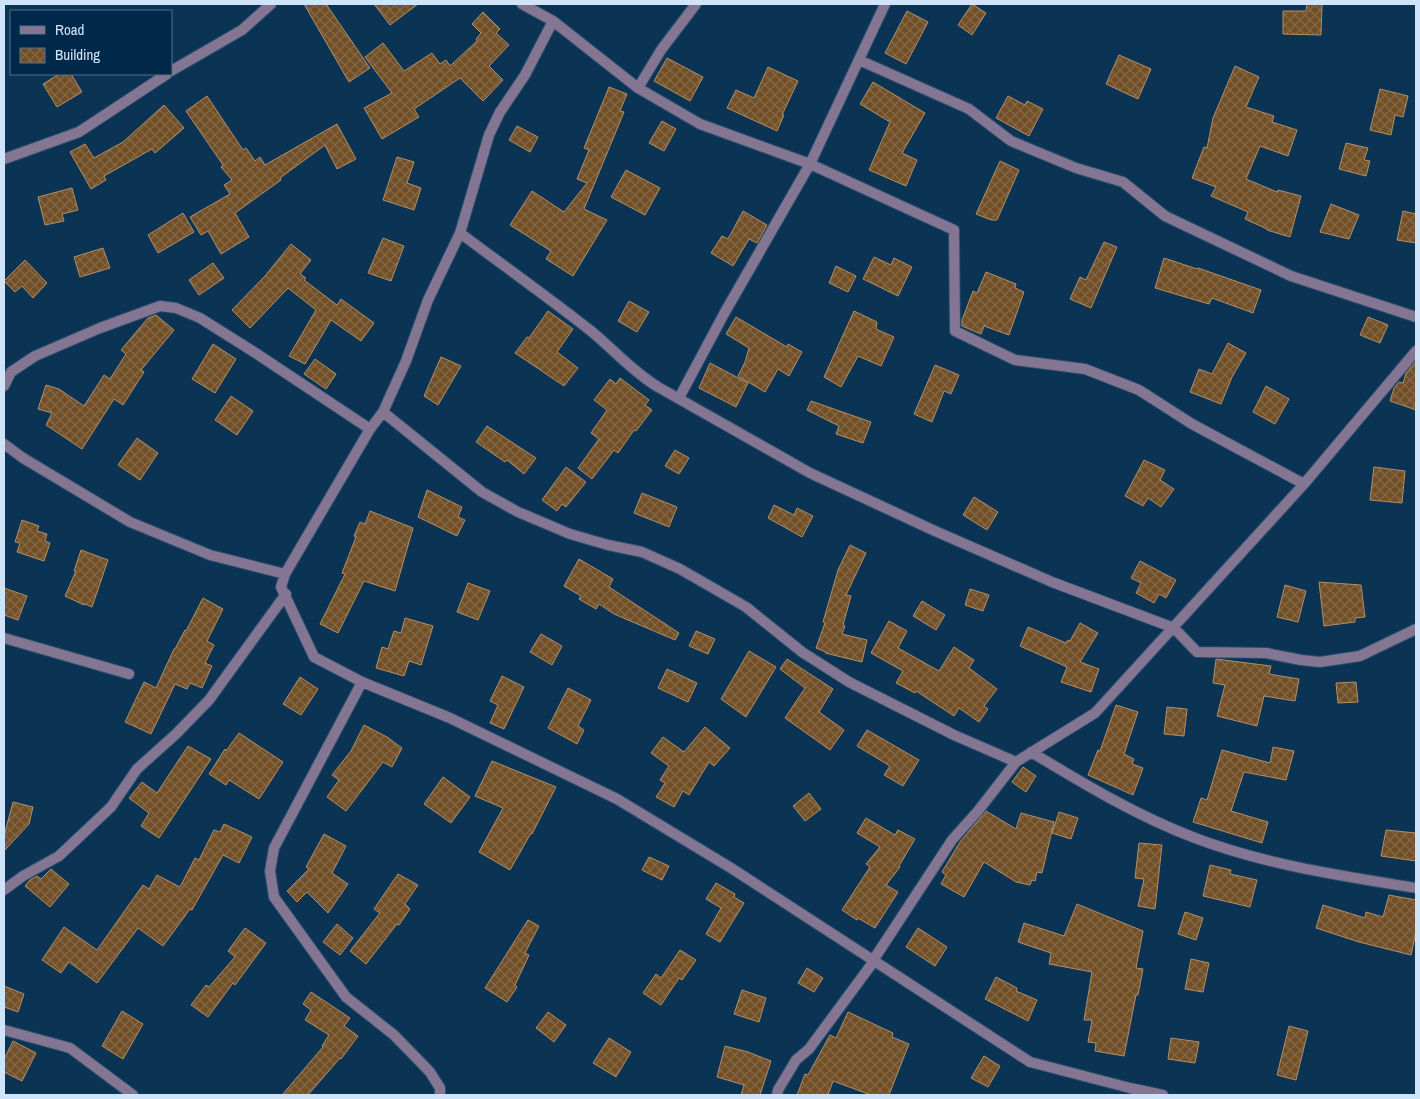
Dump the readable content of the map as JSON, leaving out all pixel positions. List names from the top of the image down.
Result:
{
  "legend": ["Road", "Building"]
}
